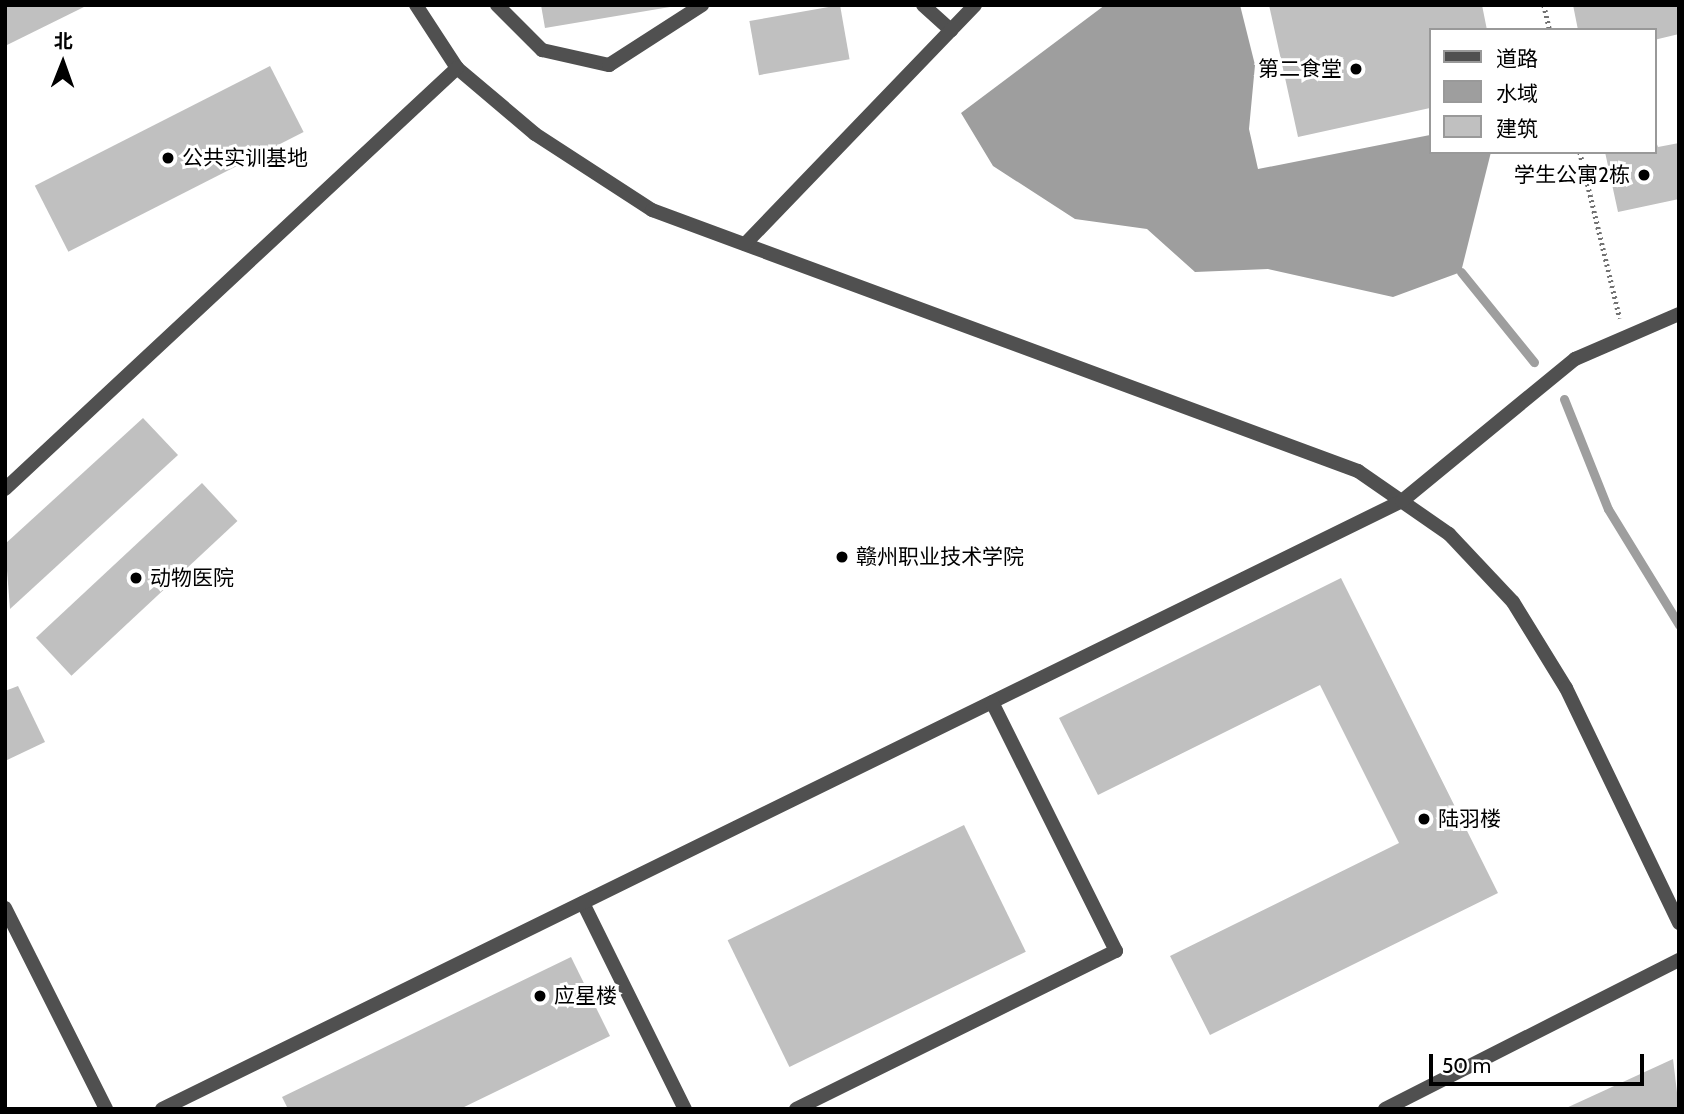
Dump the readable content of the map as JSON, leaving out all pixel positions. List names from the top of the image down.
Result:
{
  "places": [
    "第二食堂",
    "公共实训基地",
    "学生公寓2栋",
    "赣州职业技术学院",
    "动物医院",
    "陆羽楼",
    "应星楼"
  ],
  "legend": ["道路", "水域", "建筑"],
  "scale_bar": "50 m",
  "north": "top"
}
